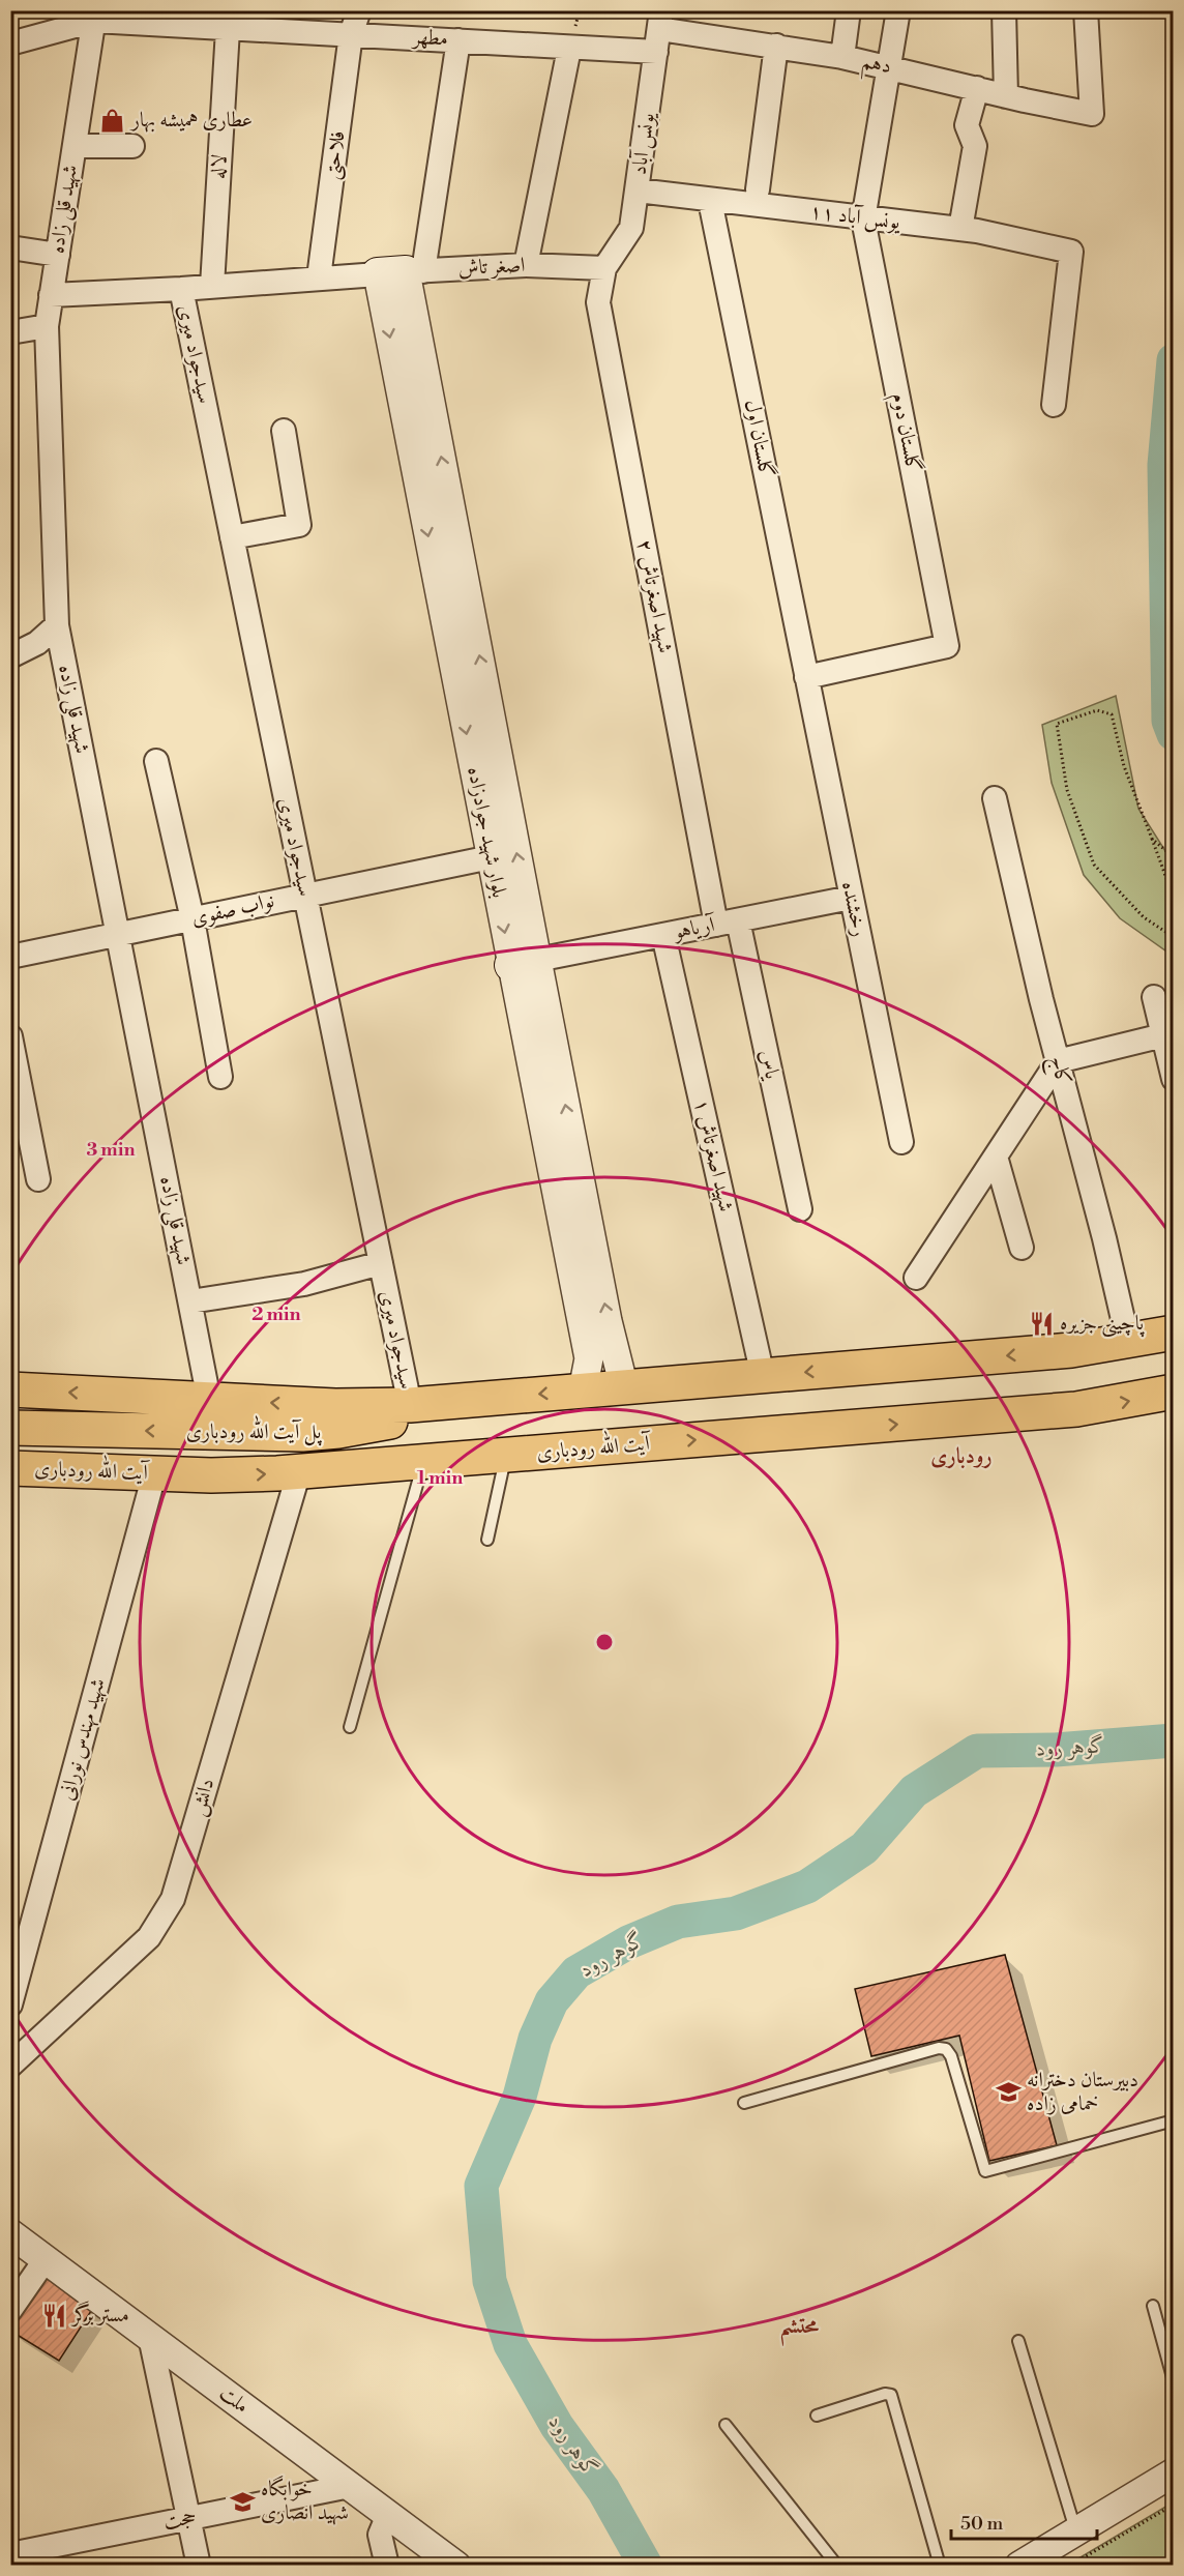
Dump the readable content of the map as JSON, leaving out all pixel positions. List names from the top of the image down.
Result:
{
  "streets": {
    "main road": ["پل آیت الله رودباری", "آیت الله رودباری"],
    "street": [
      "مطهر",
      "دهم",
      "یونس آباد",
      "فلاحتی",
      "لاله",
      "شهید قلی زاده",
      "یونس آباد ۱۱",
      "اصغر تاش",
      "سیدجواد میری",
      "گلستان دوم",
      "گلستان اول",
      "شهید اصغرتاش ۲",
      "بلوار شهید جوادزاده",
      "رخشنده",
      "نواب صفوی",
      "آریاهو",
      "یاس",
      "کاج",
      "شهید اصغرتاش ۱",
      "شهید مهندس نورانی",
      "دانش",
      "ملت",
      "حجت"
    ]
  },
  "crossings": [
    ["مطهر", "دهم"],
    ["مطهر", "یونس آباد"],
    ["مطهر", "فلاحتی"],
    ["مطهر", "لاله"],
    ["مطهر", "شهید قلی زاده"],
    ["دهم", "یونس آباد"],
    ["یونس آباد", "یونس آباد ۱۱"],
    ["یونس آباد", "اصغر تاش"],
    ["یونس آباد", "شهید اصغرتاش ۲"],
    ["فلاحتی", "اصغر تاش"],
    ["لاله", "اصغر تاش"],
    ["شهید قلی زاده", "اصغر تاش"],
    ["شهید قلی زاده", "نواب صفوی"],
    ["یونس آباد ۱۱", "گلستان دوم"],
    ["یونس آباد ۱۱", "گلستان اول"],
    ["اصغر تاش", "سیدجواد میری"],
    ["اصغر تاش", "شهید اصغرتاش ۲"],
    ["اصغر تاش", "بلوار شهید جوادزاده"],
    ["سیدجواد میری", "نواب صفوی"],
    ["سیدجواد میری", "پل آیت الله رودباری"],
    ["گلستان دوم", "گلستان اول"],
    ["گلستان دوم", "رخشنده"],
    ["گلستان اول", "رخشنده"],
    ["شهید اصغرتاش ۲", "آریاهو"],
    ["شهید اصغرتاش ۲", "یاس"],
    ["بلوار شهید جوادزاده", "نواب صفوی"],
    ["بلوار شهید جوادزاده", "آریاهو"],
    ["بلوار شهید جوادزاده", "پل آیت الله رودباری"],
    ["رخشنده", "آریاهو"],
    ["آریاهو", "یاس"],
    ["آریاهو", "شهید اصغرتاش ۱"],
    ["آیت الله رودباری", "شهید مهندس نورانی"],
    ["آیت الله رودباری", "دانش"],
    ["ملت", "حجت"]
  ],
  "districts": ["رودباری", "محتشم"],
  "water": ["گوهر رود"],
  "places": {
    "shop": ["عطاری همیشه بهار"],
    "restaurant": ["پاچینی جزیره", "مستر برگر"],
    "school or university": ["دبیرستان دخترانه خمامی زاده", "خوابگاه شهید انصاری"]
  },
  "scale_bar": "50 m",
  "rings": ["3 min", "2 min", "1 min"]
}
